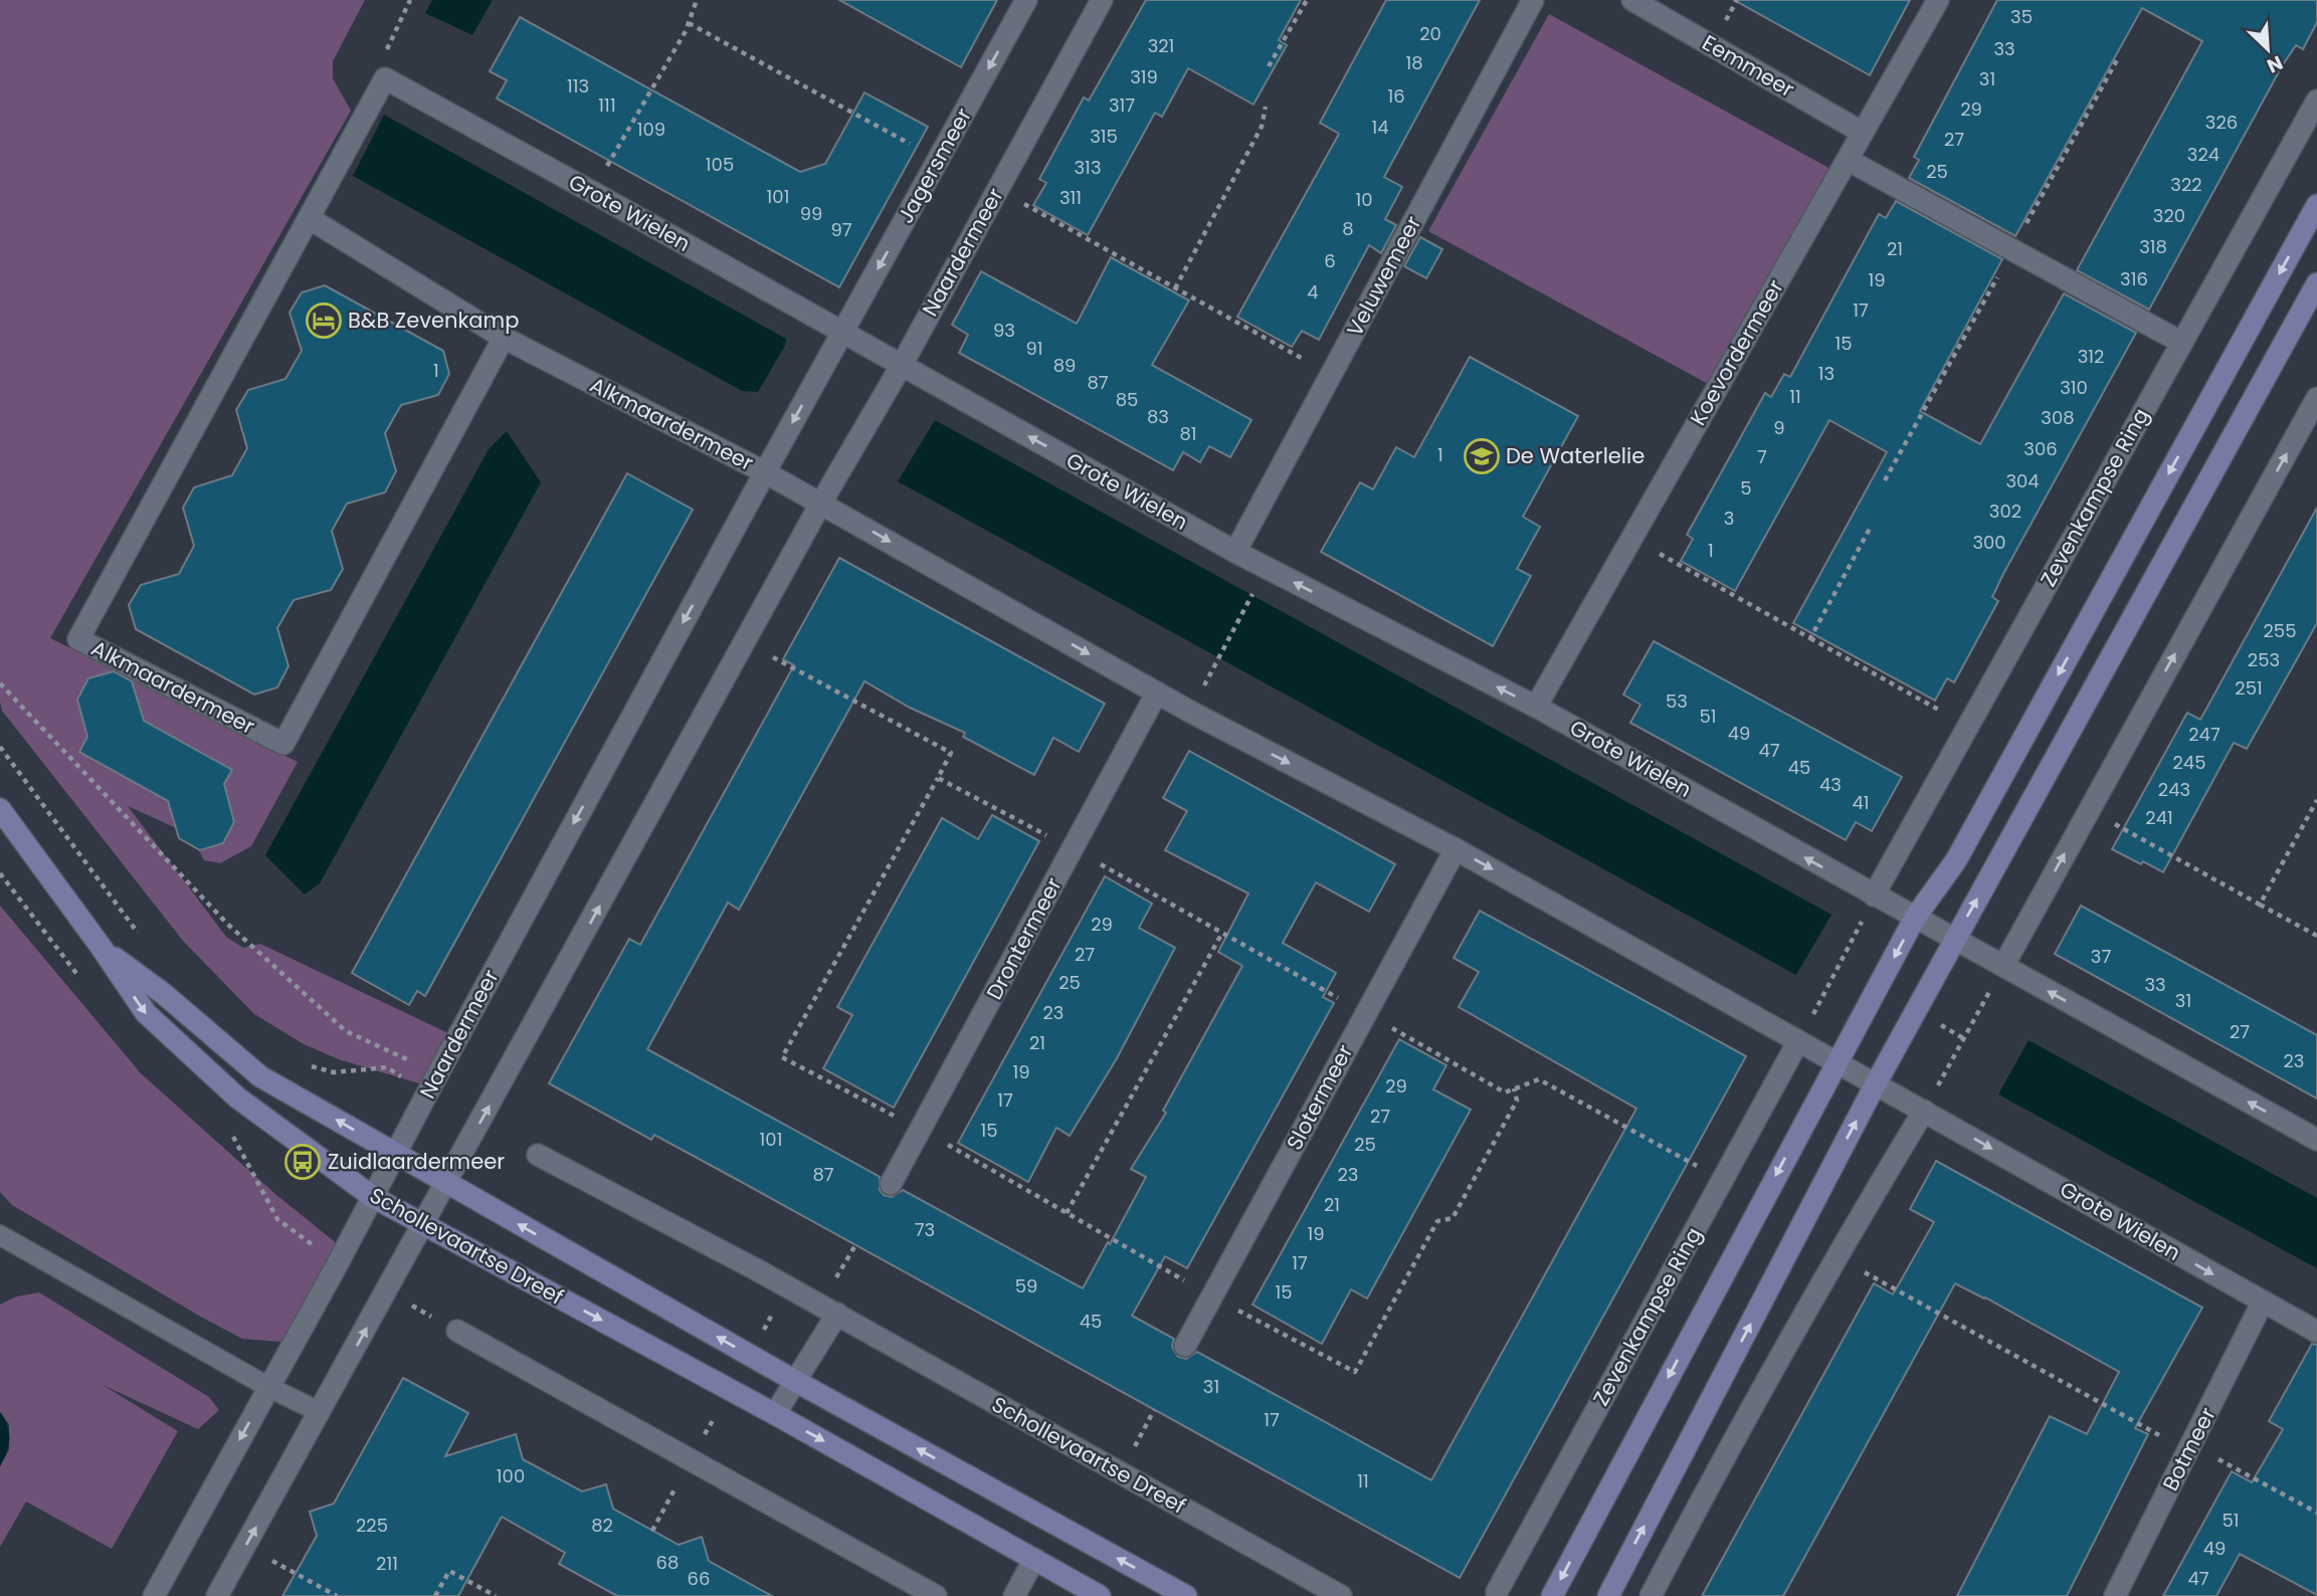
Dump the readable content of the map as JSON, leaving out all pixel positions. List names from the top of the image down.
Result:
{
  "streets": {
    "main road": ["Schollevaartse Dreef"],
    "street": [
      "Eemmeer",
      "Jagersmeer",
      "Grote Wielen",
      "Naardermeer",
      "Veluwemeer",
      "Koevordermeer",
      "Alkmaardermeer",
      "Zevenkampse Ring",
      "Drontermeer",
      "Slotermeer",
      "Botmeer"
    ]
  },
  "crossings": [
    ["Eemmeer", "Koevordermeer"],
    ["Jagersmeer", "Grote Wielen"],
    ["Jagersmeer", "Naardermeer"],
    ["Grote Wielen", "Naardermeer"],
    ["Grote Wielen", "Veluwemeer"],
    ["Grote Wielen", "Koevordermeer"],
    ["Grote Wielen", "Alkmaardermeer"],
    ["Grote Wielen", "Zevenkampse Ring"],
    ["Grote Wielen", "Botmeer"],
    ["Naardermeer", "Alkmaardermeer"],
    ["Naardermeer", "Schollevaartse Dreef"]
  ],
  "one_way": ["Jagersmeer"],
  "places": {
    "hotel": ["B&B Zevenkamp"],
    "school or university": ["De Waterlelie"],
    "bus stop": ["Zuidlaardermeer"]
  },
  "house_numbers": [
    "35",
    "20",
    "321",
    "33",
    "18",
    "319",
    "31",
    "113",
    "16",
    "111",
    "317",
    "29",
    "326",
    "14",
    "109",
    "315",
    "27",
    "324",
    "105",
    "313",
    "25",
    "322",
    "101",
    "311",
    "10",
    "99",
    "320",
    "8",
    "97",
    "318",
    "21",
    "6",
    "316",
    "19",
    "4",
    "17",
    "93",
    "15",
    "91",
    "312",
    "89",
    "1",
    "13",
    "87",
    "310",
    "11",
    "85",
    "83",
    "308",
    "9",
    "81",
    "306",
    "1",
    "7",
    "304",
    "5",
    "302",
    "3",
    "300",
    "1",
    "255",
    "253",
    "251",
    "53",
    "51",
    "49",
    "247",
    "47",
    "245",
    "45",
    "43",
    "243",
    "41",
    "241",
    "29",
    "27",
    "37",
    "25",
    "33",
    "31",
    "23",
    "27",
    "21",
    "23",
    "19",
    "29",
    "17",
    "27",
    "15",
    "101",
    "25",
    "87",
    "23",
    "21",
    "73",
    "19",
    "17",
    "59",
    "15",
    "45",
    "31",
    "17",
    "100",
    "11",
    "51",
    "225",
    "82",
    "49",
    "68",
    "211",
    "66",
    "47"
  ],
  "north": "bottom right"
}
